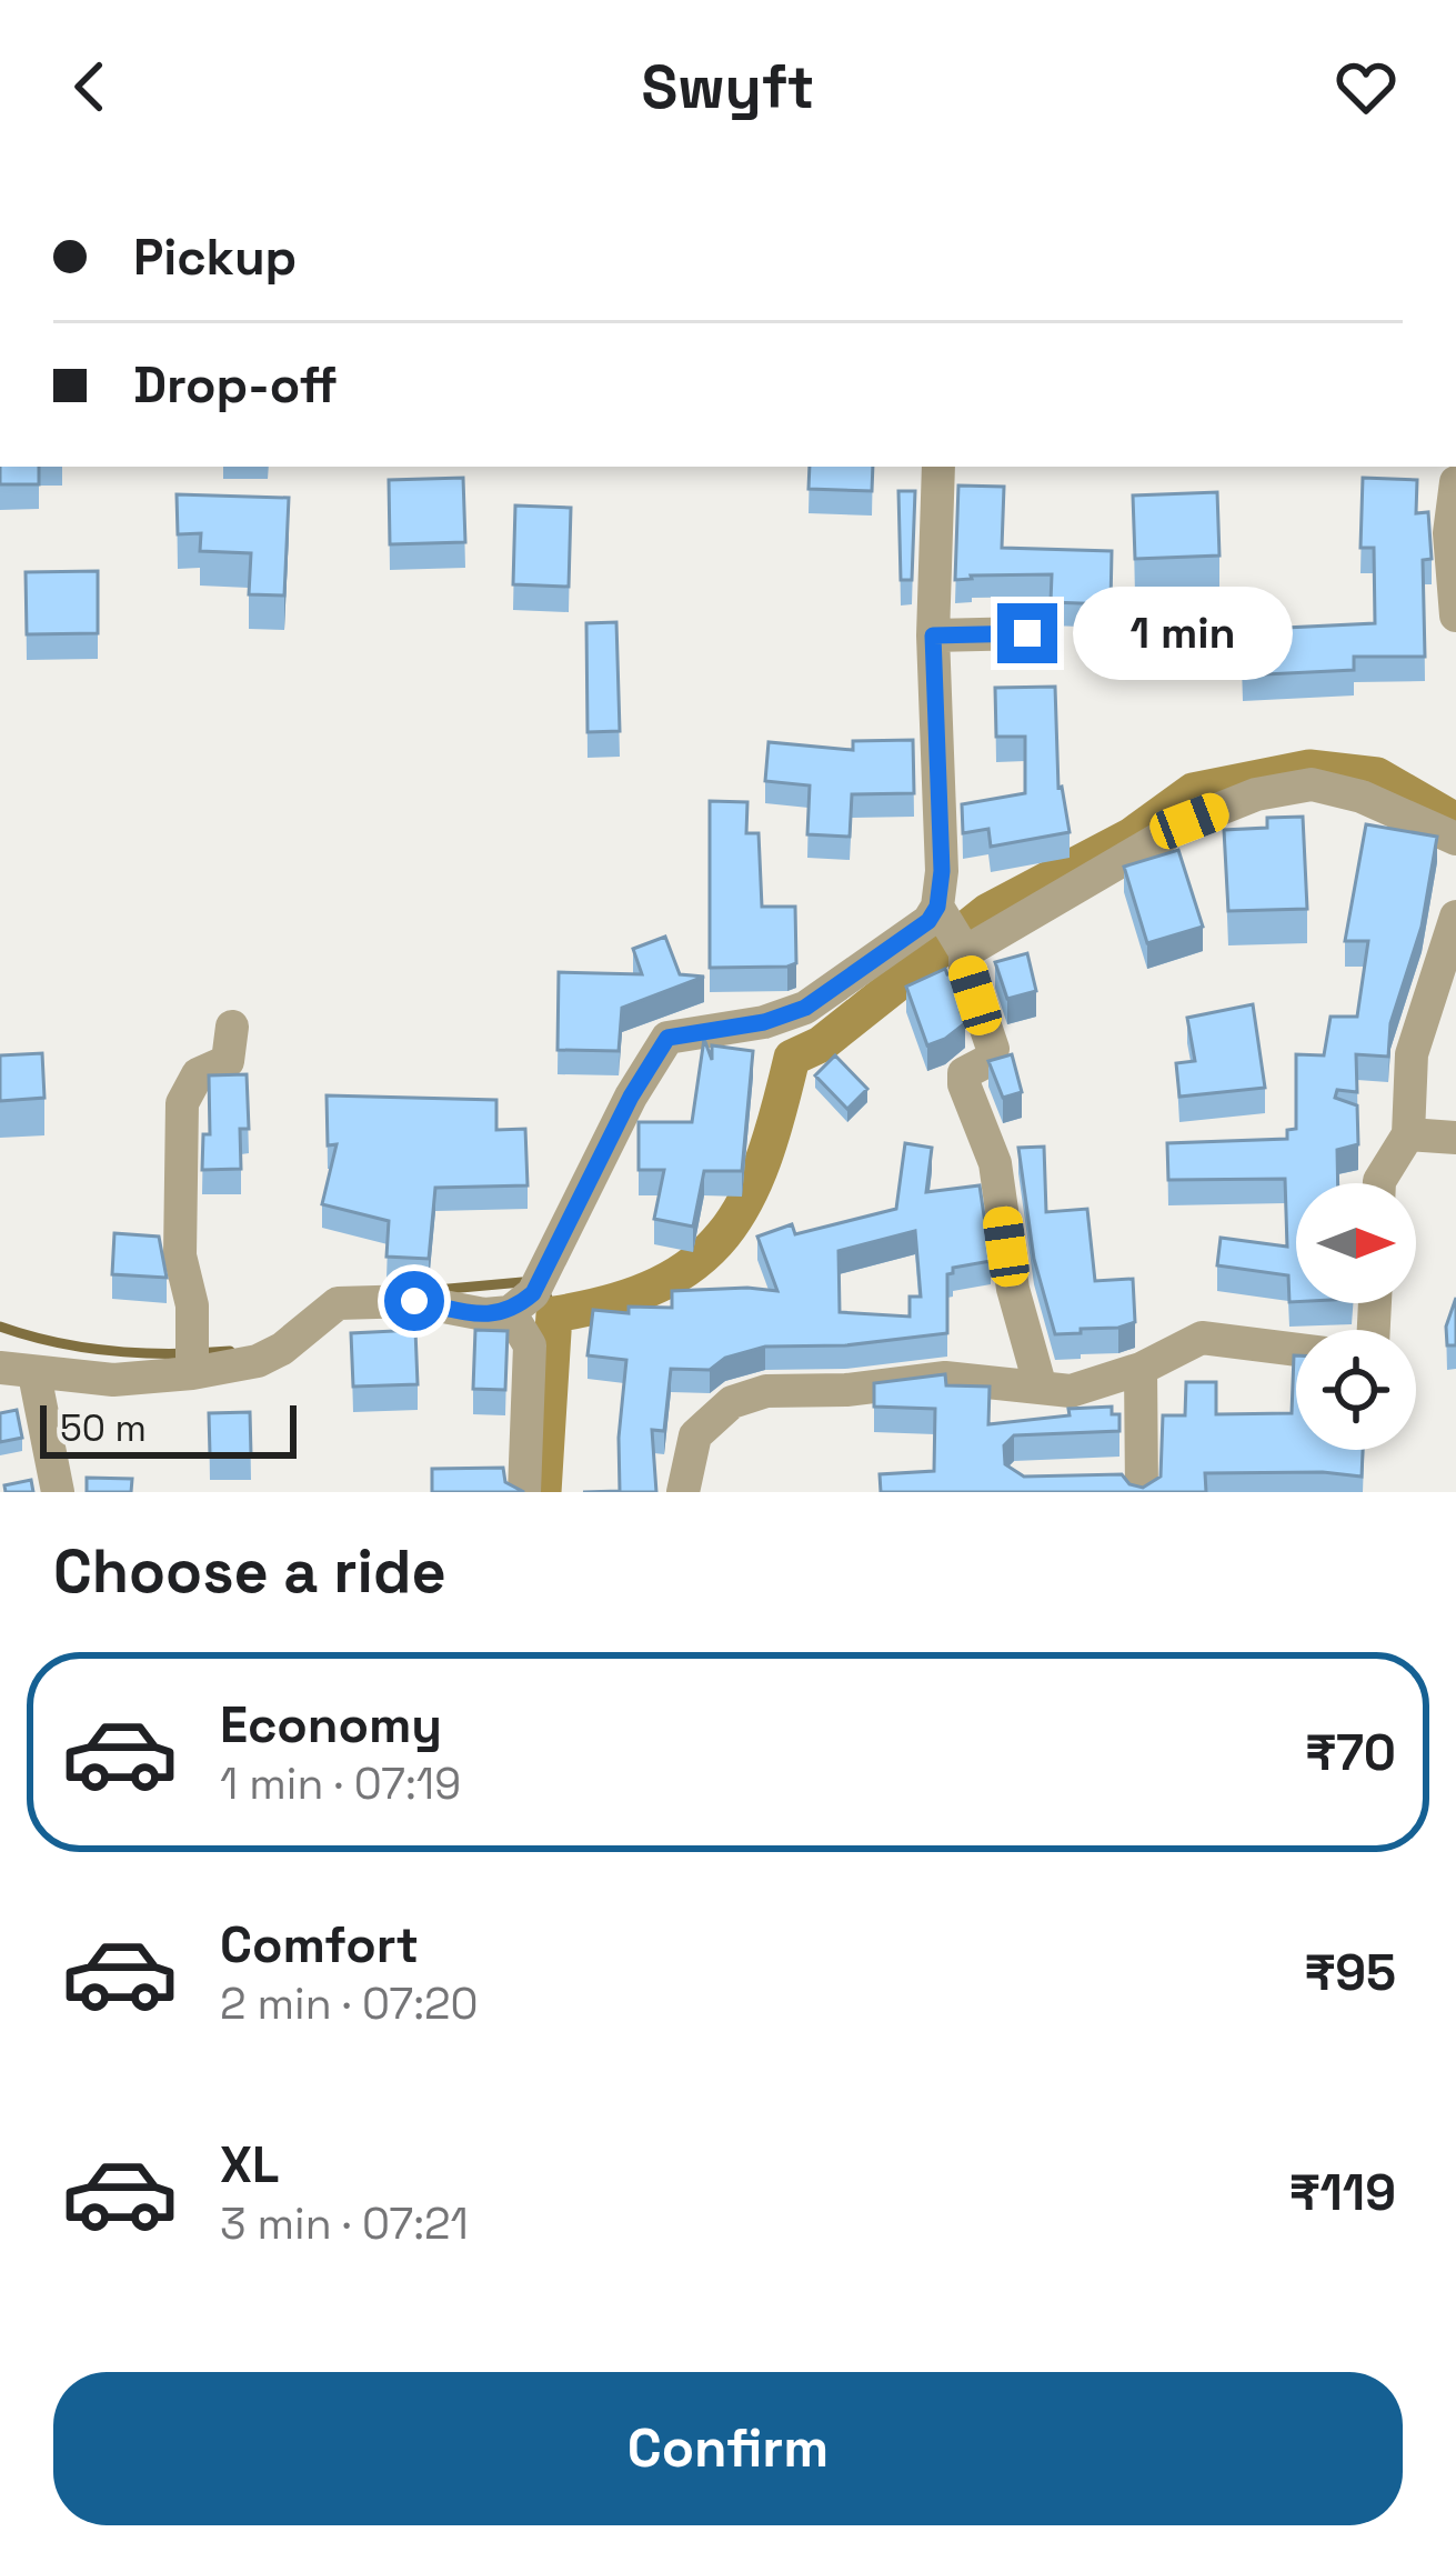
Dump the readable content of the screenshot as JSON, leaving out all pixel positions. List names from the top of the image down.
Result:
{
  "scale_bar": "50 m",
  "north": "right",
  "page": {
    "header": "Swyft",
    "banner": ["Pickup", "Drop-off"],
    "bubble": "1 min",
    "scale": "50 m",
    "heading": "Choose a ride",
    "list": [
      {
        "name": "Economy",
        "note": "1 min · 07:19",
        "value": "₹70"
      },
      {
        "name": "Comfort",
        "note": "2 min · 07:20",
        "value": "₹95"
      },
      {
        "name": "XL",
        "note": "3 min · 07:21",
        "value": "₹119"
      }
    ],
    "buttons": "Confirm"
  }
}
